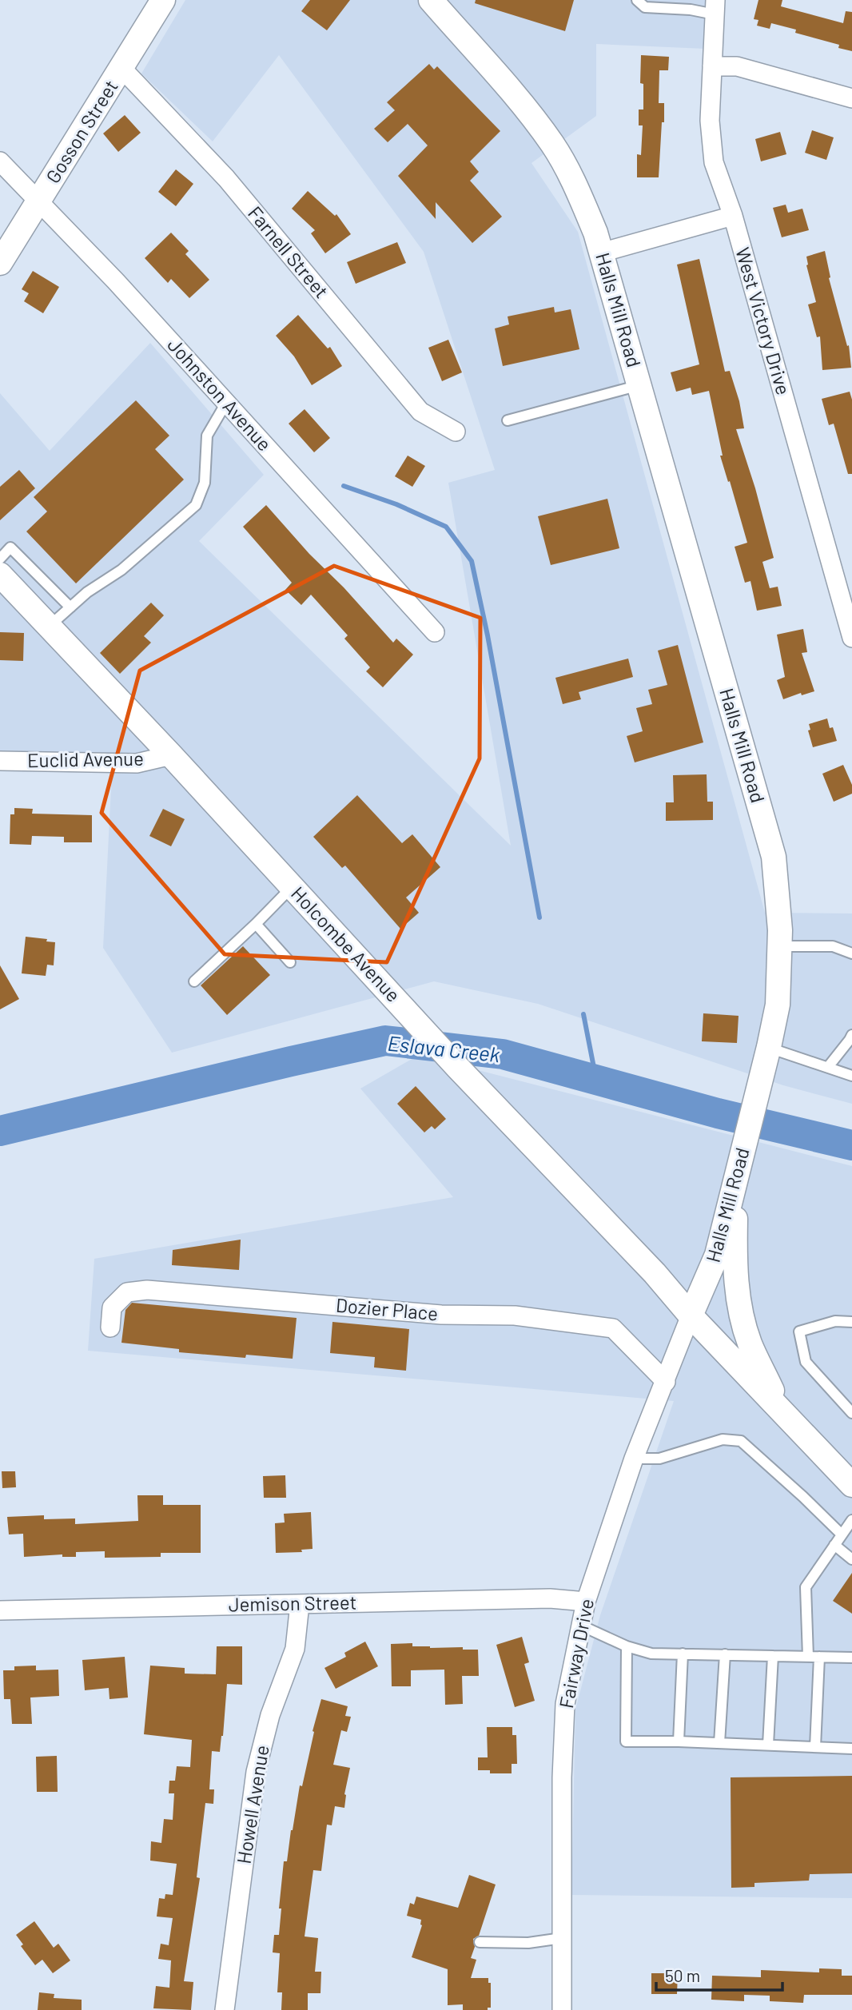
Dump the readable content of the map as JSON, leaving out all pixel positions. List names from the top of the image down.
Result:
{
  "streets": {
    "street": [
      "Gosson Street",
      "Farnell Street",
      "Halls Mill Road",
      "West Victory Drive",
      "Johnston Avenue",
      "Euclid Avenue",
      "Holcombe Avenue",
      "Dozier Place",
      "Jemison Street",
      "Fairway Drive",
      "Howell Avenue"
    ]
  },
  "crossings": [
    ["Gosson Street", "Farnell Street"],
    ["Gosson Street", "Johnston Avenue"],
    ["Halls Mill Road", "Holcombe Avenue"],
    ["Halls Mill Road", "Fairway Drive"],
    ["Euclid Avenue", "Holcombe Avenue"],
    ["Holcombe Avenue", "Fairway Drive"],
    ["Dozier Place", "Fairway Drive"],
    ["Jemison Street", "Fairway Drive"],
    ["Jemison Street", "Howell Avenue"]
  ],
  "water": ["Eslava Creek"],
  "scale_bar": "50 m"
}
